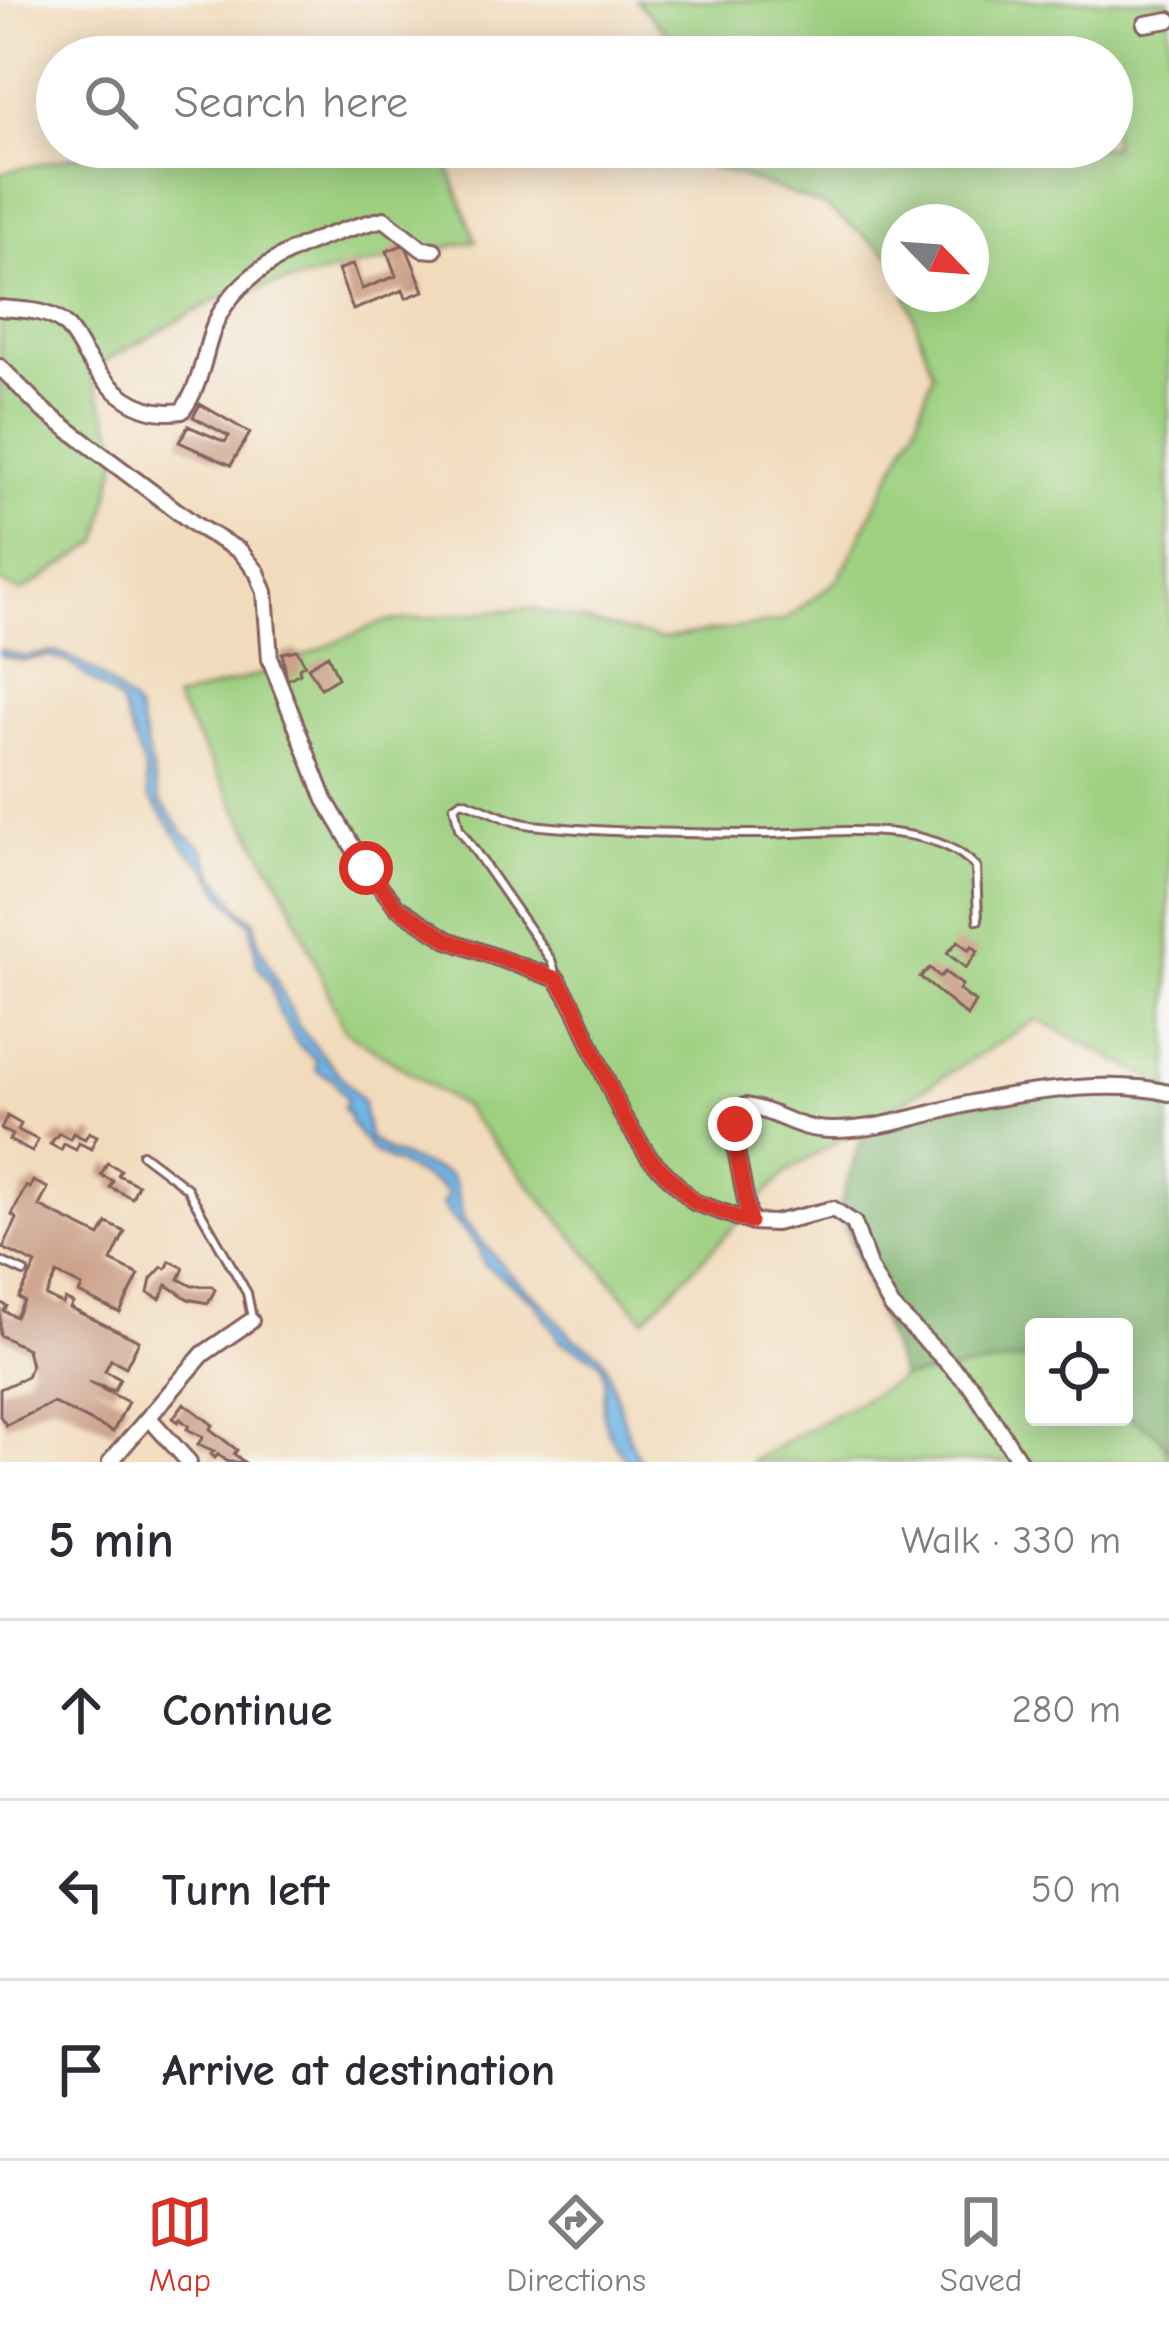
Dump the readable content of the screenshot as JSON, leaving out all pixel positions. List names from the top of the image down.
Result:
{
  "north": "bottom right",
  "page": {
    "search": "Search here",
    "heading": ["5 min", "Walk · 330 m"],
    "list": [
      ["Continue", "280 m"],
      ["Turn left", "50 m"],
      "Arrive at destination"
    ],
    "nav": ["Map", "Directions", "Saved"]
  }
}
